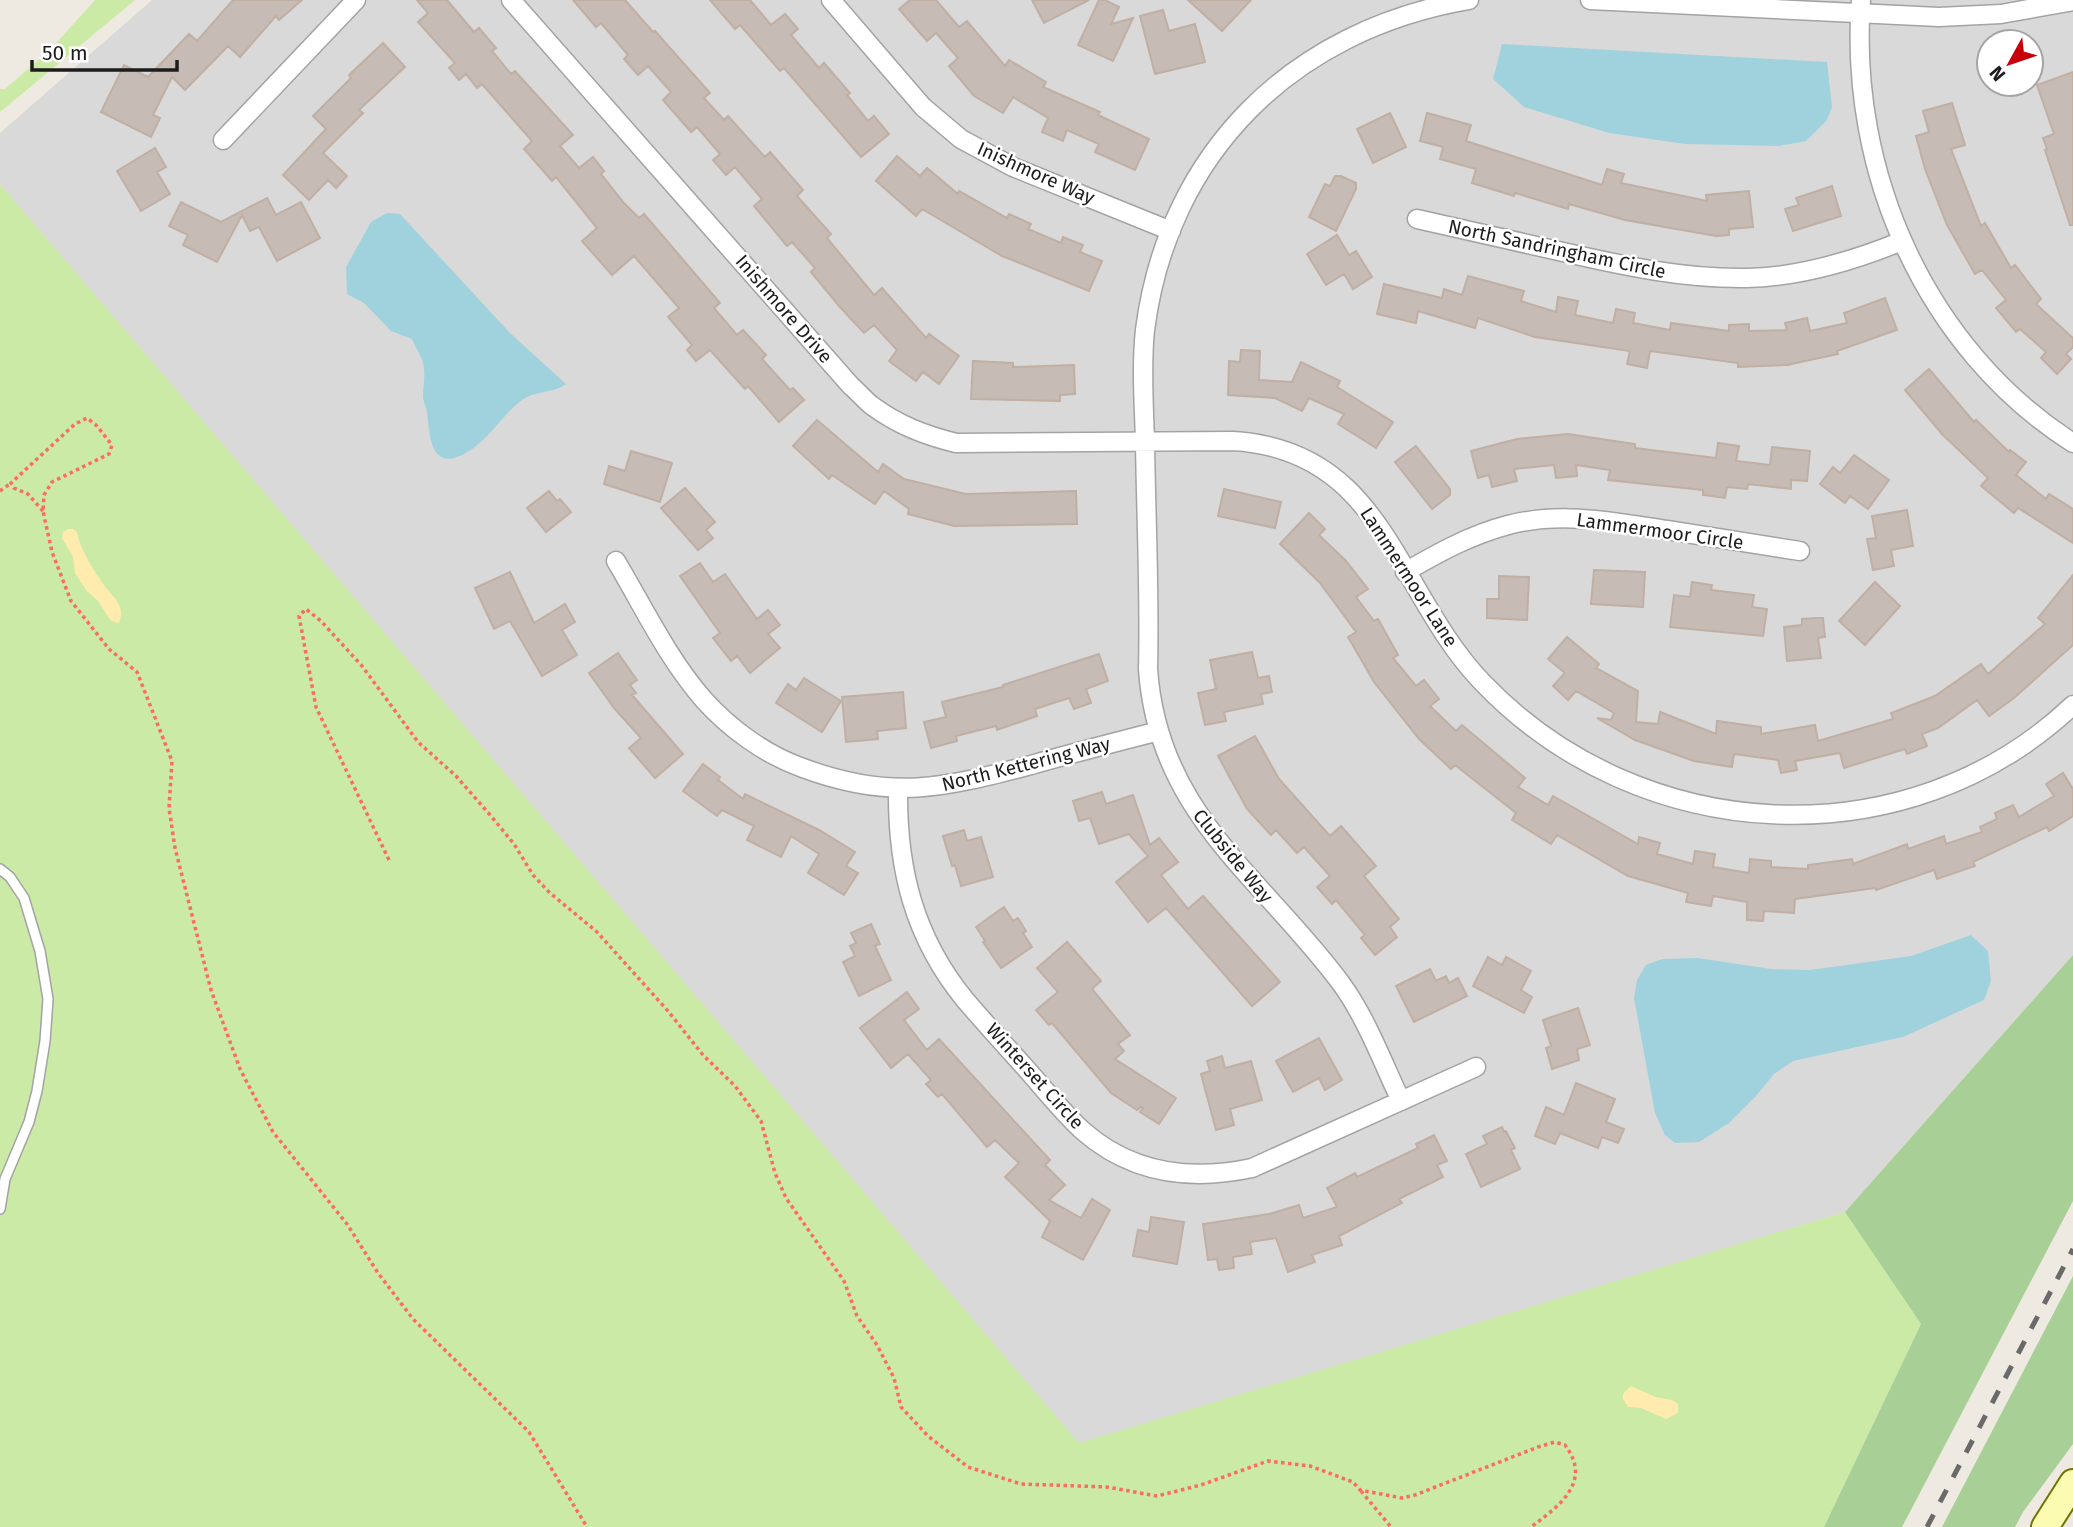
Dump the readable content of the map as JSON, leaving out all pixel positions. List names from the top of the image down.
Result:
{
  "streets": {
    "street": [
      "Inishmore Way",
      "North Sandringham Circle",
      "Inishmore Drive",
      "Lammermoor Circle",
      "Lammermoor Lane",
      "North Kettering Way",
      "Clubside Way",
      "Winterset Circle"
    ]
  },
  "crossings": [
    ["Inishmore Way", "Clubside Way"],
    ["Inishmore Drive", "Lammermoor Lane"],
    ["Inishmore Drive", "Clubside Way"],
    ["Lammermoor Circle", "Lammermoor Lane"],
    ["Lammermoor Lane", "Clubside Way"],
    ["North Kettering Way", "Clubside Way"],
    ["North Kettering Way", "Winterset Circle"],
    ["Clubside Way", "Winterset Circle"]
  ],
  "scale_bar": "50 m",
  "north": "bottom left"
}
